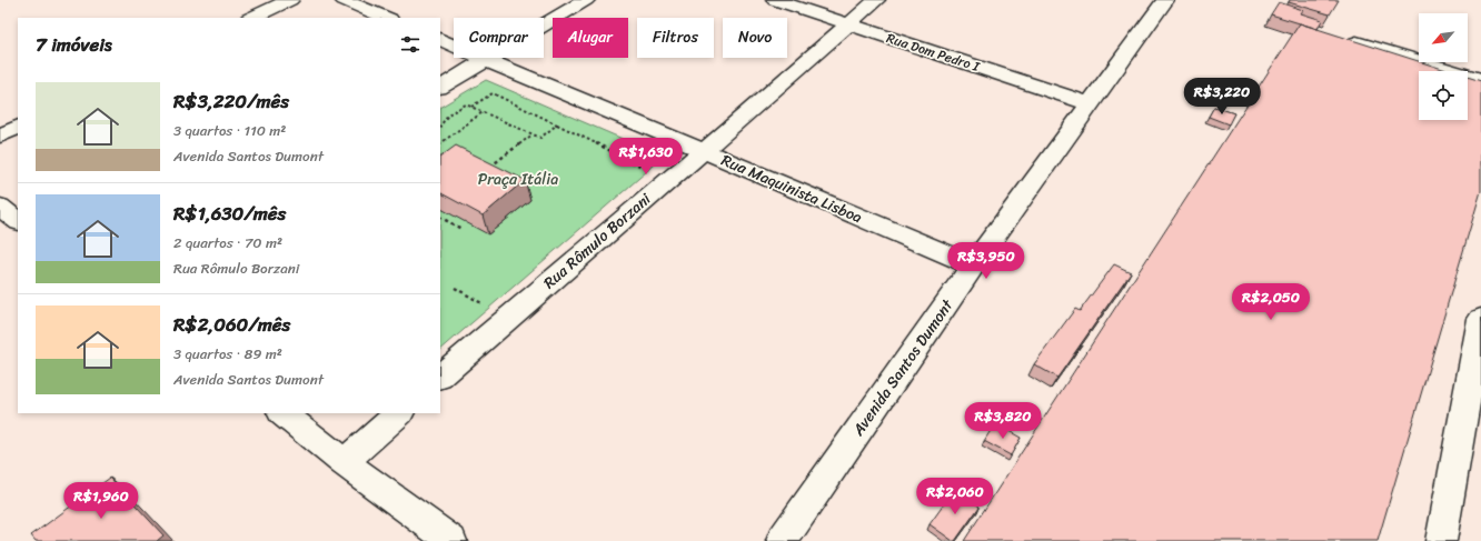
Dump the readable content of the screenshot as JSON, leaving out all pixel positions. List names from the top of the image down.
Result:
{
  "streets": {
    "street": [
      "Rua Dom Pedro I",
      "Rua Maquinista Lisboa",
      "Rua Rômulo Borzani",
      "Avenida Santos Dumont"
    ]
  },
  "crossings": [
    ["Rua Dom Pedro I", "Rua Rômulo Borzani"],
    ["Rua Dom Pedro I", "Avenida Santos Dumont"],
    ["Rua Maquinista Lisboa", "Rua Rômulo Borzani"],
    ["Rua Maquinista Lisboa", "Avenida Santos Dumont"]
  ],
  "parks": ["Praça Itália"],
  "north": "bottom left",
  "page": {
    "chip": [
      "Comprar",
      "Alugar",
      "Filtros",
      "Novo"
    ],
    "heading": "7 imóveis",
    "list": [
      {
        "name": "R$3,220/mês",
        "note": "3 quartos · 110 m² · Avenida Santos Dumont"
      },
      {
        "name": "R$1,630/mês",
        "note": "2 quartos · 70 m² · Rua Rômulo Borzani"
      },
      {
        "name": "R$2,060/mês",
        "note": "3 quartos · 89 m² · Avenida Santos Dumont"
      }
    ],
    "price": [
      "R$3,220",
      "R$1,630",
      "R$3,950",
      "R$2,050",
      "R$3,820",
      "R$2,060",
      "R$1,960"
    ]
  }
}
